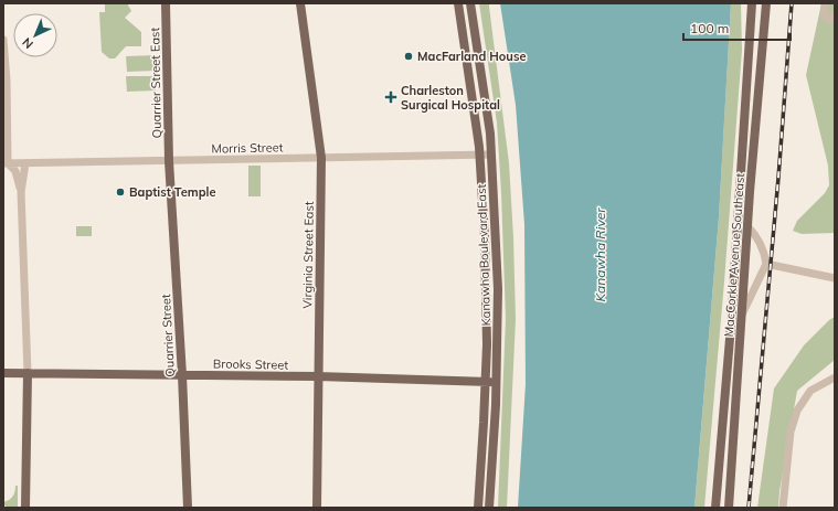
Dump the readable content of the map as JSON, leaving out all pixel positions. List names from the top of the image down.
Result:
{
  "streets": {
    "main road": [
      "Quarrier Street East",
      "Virginia Street East",
      "Kanawha Boulevard East",
      "MacCorkle Avenue Southeast",
      "Quarrier Street",
      "Brooks Street"
    ],
    "street": ["Morris Street"]
  },
  "crossings": [
    ["Quarrier Street East", "Morris Street"],
    ["Quarrier Street East", "Quarrier Street"],
    ["Morris Street", "Virginia Street East"],
    ["Morris Street", "Kanawha Boulevard East"],
    ["Morris Street", "Quarrier Street"],
    ["Virginia Street East", "Brooks Street"],
    ["Kanawha Boulevard East", "Brooks Street"],
    ["Quarrier Street", "Brooks Street"]
  ],
  "water": ["Kanawha River"],
  "places": {
    "other": ["MacFarland House", "Baptist Temple"],
    "health": ["Charleston Surgical Hospital"]
  },
  "scale_bar": "100 m",
  "north": "bottom left"
}
